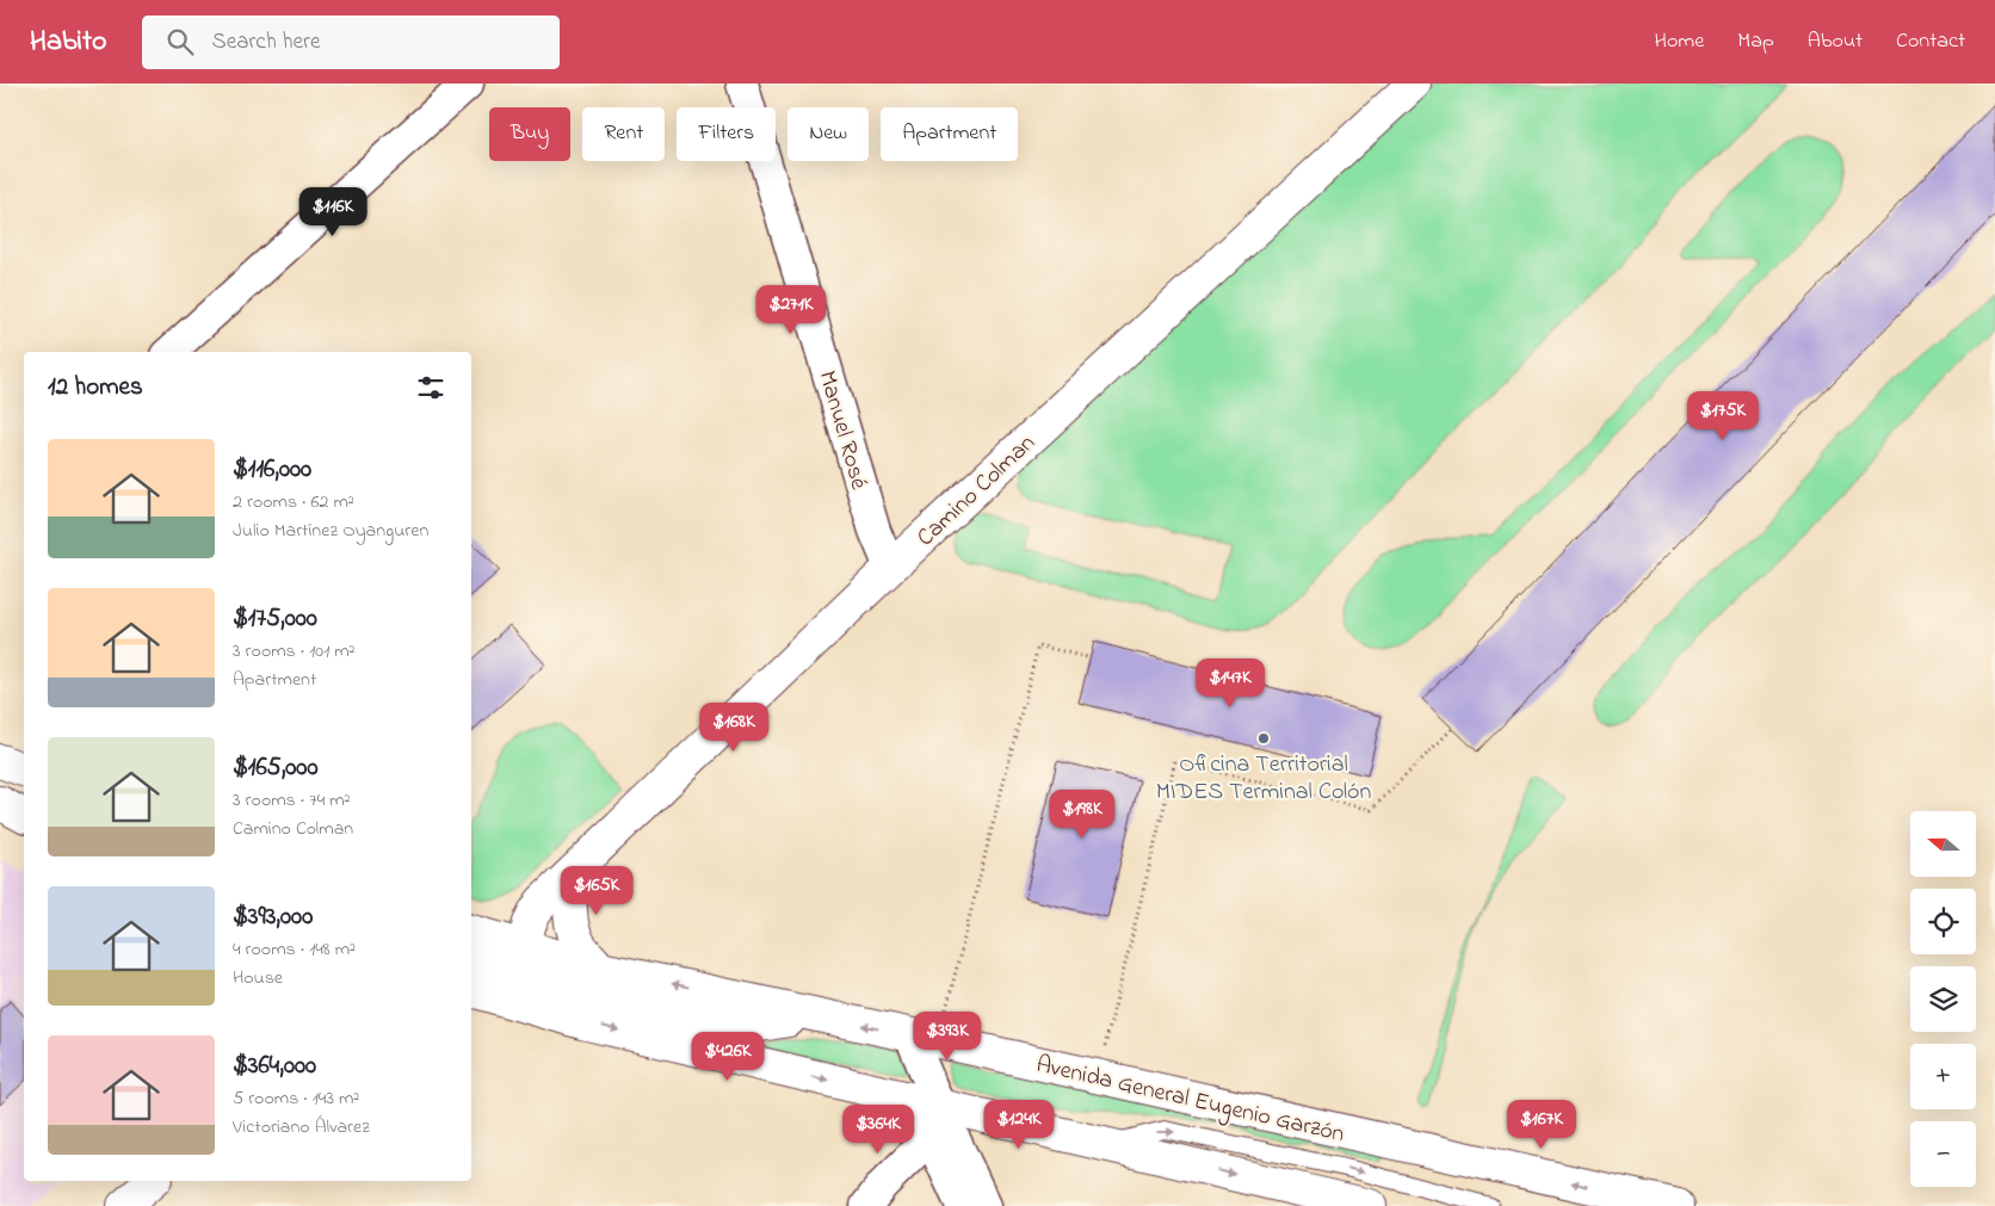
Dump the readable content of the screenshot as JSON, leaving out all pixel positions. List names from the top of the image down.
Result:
{
  "streets": {
    "main road": ["Camino Colman", "Avenida General Eugenio Garzón"],
    "street": ["Manuel Rosé"]
  },
  "crossings": [
    ["Manuel Rosé", "Camino Colman"],
    ["Camino Colman", "Avenida General Eugenio Garzón"]
  ],
  "places": ["Oficina Territorial MIDES Terminal Colón"],
  "north": "left",
  "page": {
    "header": "Habito",
    "search": "Search here",
    "nav": [
      "Home",
      "Map",
      "About",
      "Contact"
    ],
    "chip": [
      "Buy",
      "Rent",
      "Filters",
      "New",
      "Apartment"
    ],
    "price": [
      "$116K",
      "$271K",
      "$175K",
      "$147K",
      "$168K",
      "$198K",
      "$165K",
      "$393K",
      "$426K",
      "$124K",
      "$167K",
      "$364K"
    ],
    "heading": "12 homes",
    "list": [
      {
        "name": "$116,000",
        "note": "2 rooms · 62 m² · Julio Martínez Oyanguren"
      },
      {
        "name": "$175,000",
        "note": "3 rooms · 101 m² · Apartment"
      },
      {
        "name": "$165,000",
        "note": "3 rooms · 74 m² · Camino Colman"
      },
      {
        "name": "$393,000",
        "note": "4 rooms · 148 m² · House"
      },
      {
        "name": "$364,000",
        "note": "5 rooms · 143 m² · Victoriano Álvarez"
      }
    ],
    "map_buttons": ["+", "−"]
  }
}
